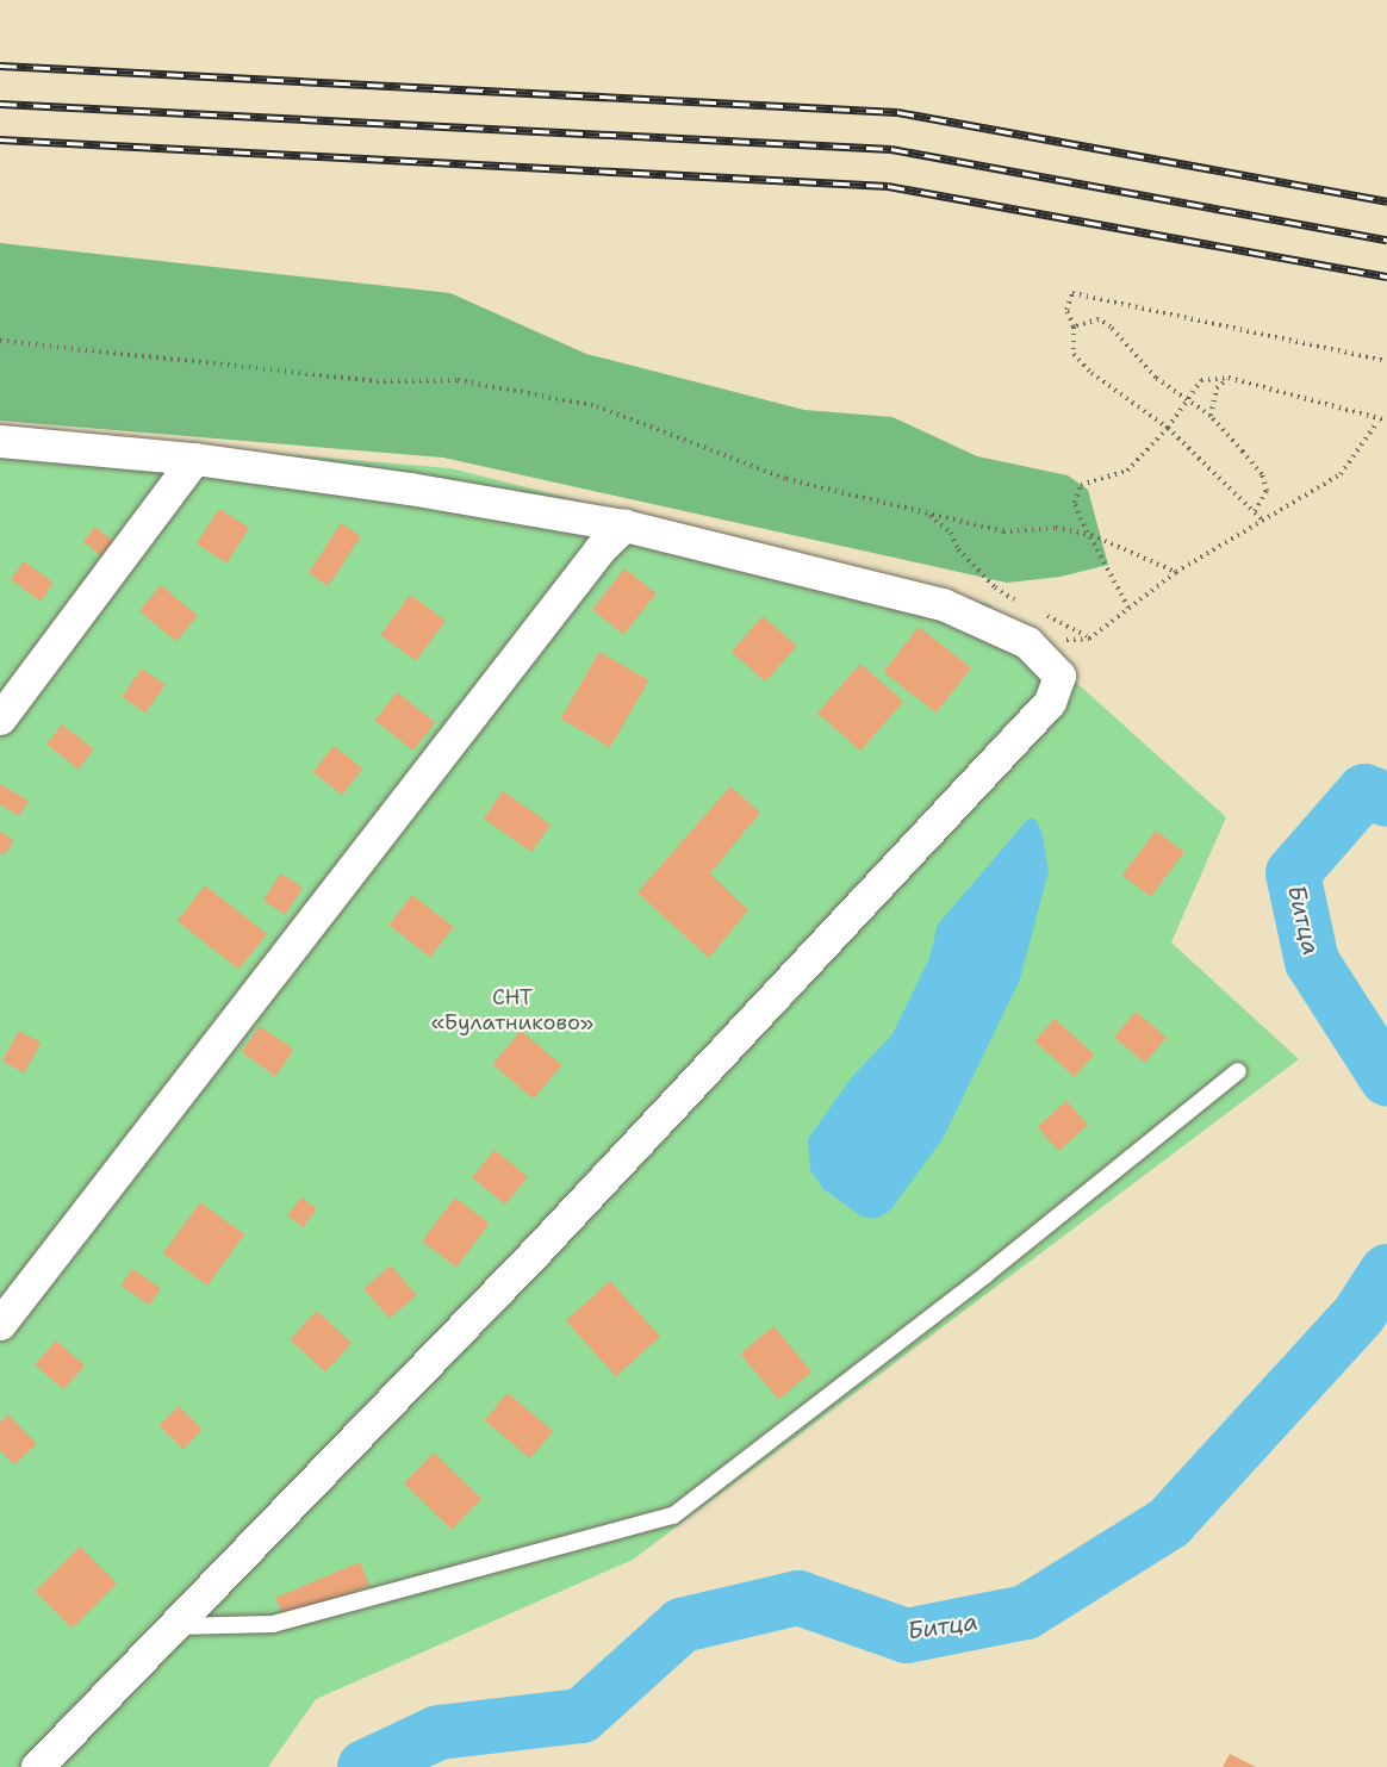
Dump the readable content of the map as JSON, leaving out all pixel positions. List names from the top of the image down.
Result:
{
  "water": ["Битца"],
  "parks": ["СНТ «Булатниково»"]
}
